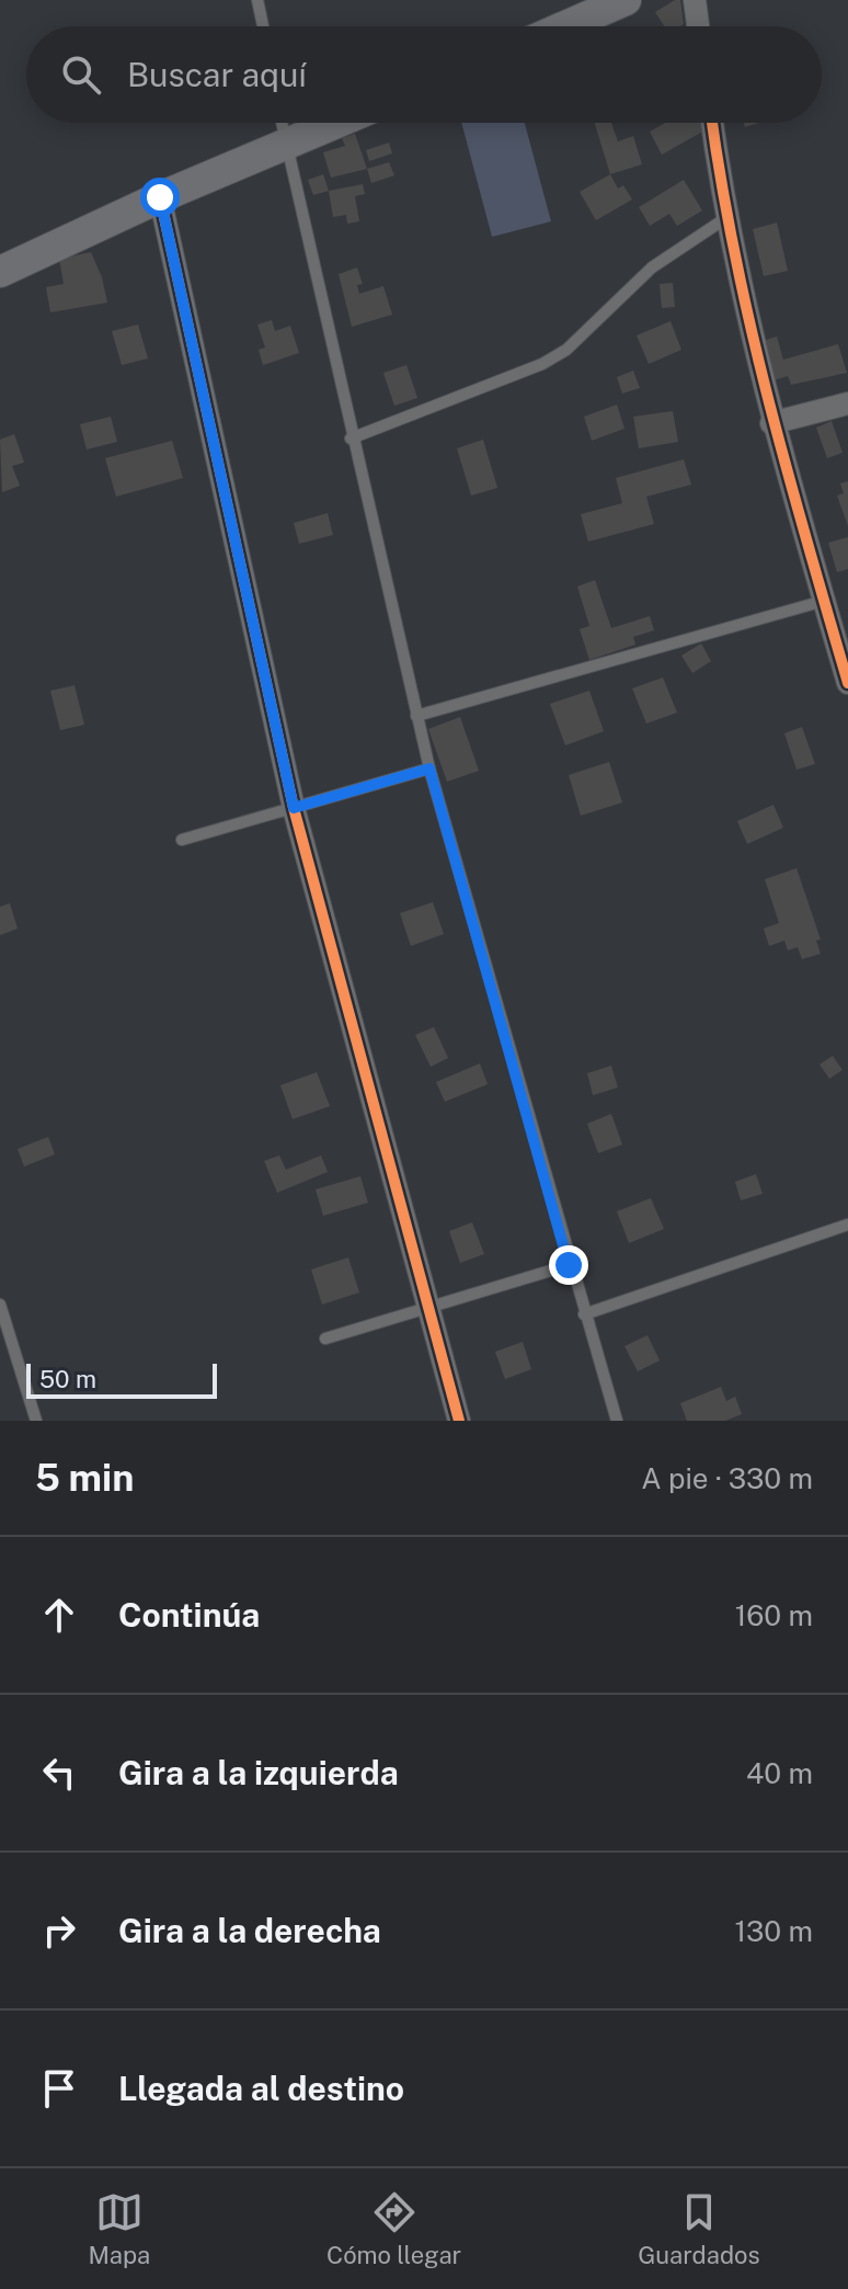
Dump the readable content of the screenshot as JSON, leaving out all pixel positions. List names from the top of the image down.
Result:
{
  "scale_bar": "50 m",
  "page": {
    "search": "Buscar aquí",
    "scale": "50 m",
    "heading": ["5 min", "A pie · 330 m"],
    "list": [
      ["Continúa", "160 m"],
      ["Gira a la izquierda", "40 m"],
      ["Gira a la derecha", "130 m"],
      "Llegada al destino"
    ],
    "nav": ["Mapa", "Cómo llegar", "Guardados"]
  }
}
